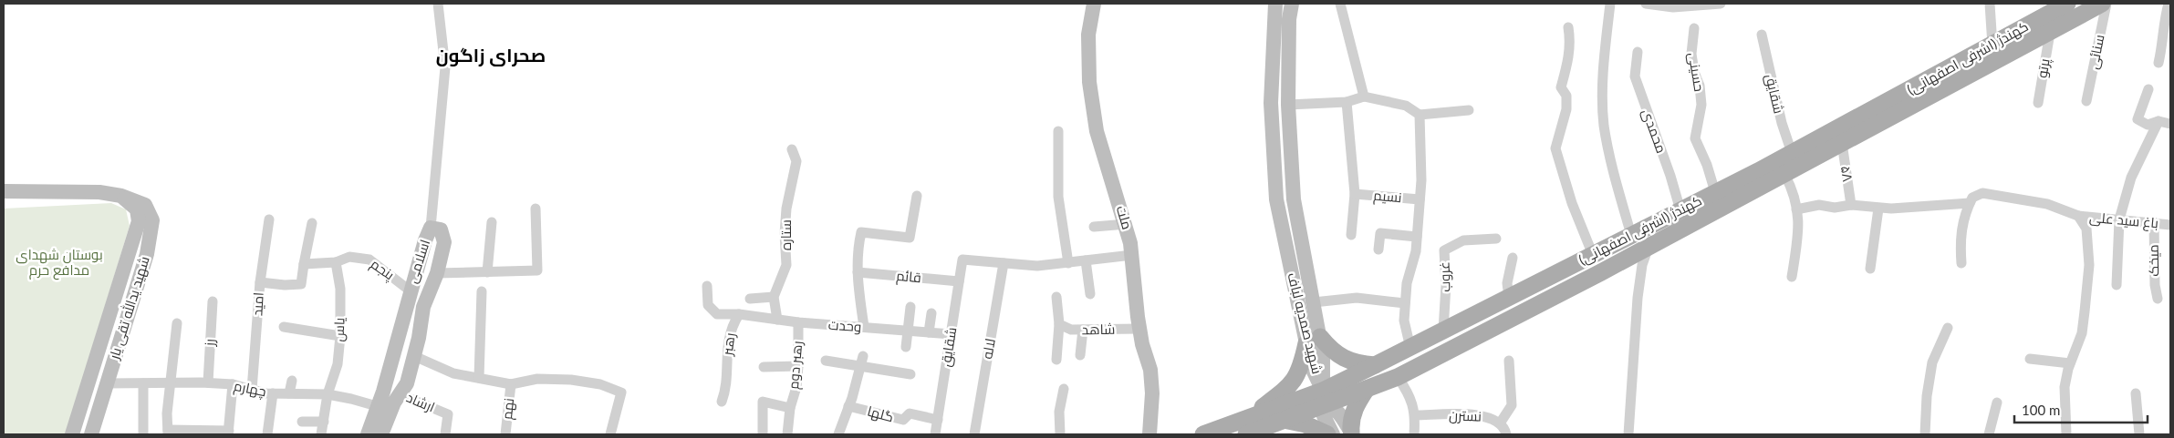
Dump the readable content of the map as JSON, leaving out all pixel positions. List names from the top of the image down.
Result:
{
  "streets": {
    "main road": ["کهندژ (اشرفی اصفهانی)"],
    "street": [
      "سنائی",
      "پرتو",
      "حسینی",
      "شقایق",
      "محمدی",
      "۵۸",
      "نسیم",
      "ملت",
      "باغ سید علی",
      "ستاره",
      "میخک",
      "اسلامی",
      "پنجم",
      "قائم",
      "غروب",
      "امید",
      "شهید یدالله تقی یار",
      "شهید صمدیه لباف",
      "وحدت",
      "یاس",
      "شاهد",
      "رز",
      "رهبر",
      "لاله",
      "رهبر دوم",
      "چهارم",
      "ارشاد",
      "نهم",
      "گلها",
      "نسترن"
    ]
  },
  "crossings": [
    ["کهندژ (اشرفی اصفهانی)", "پرتو"],
    ["کهندژ (اشرفی اصفهانی)", "حسینی"],
    ["کهندژ (اشرفی اصفهانی)", "شقایق"],
    ["کهندژ (اشرفی اصفهانی)", "محمدی"],
    ["کهندژ (اشرفی اصفهانی)", "۵۸"],
    ["کهندژ (اشرفی اصفهانی)", "غروب"],
    ["کهندژ (اشرفی اصفهانی)", "شهید صمدیه لباف"],
    ["شقایق", "قائم"],
    ["شقایق", "وحدت"],
    ["شقایق", "لاله"],
    ["شقایق", "گلها"],
    ["ملت", "شاهد"],
    ["باغ سید علی", "میخک"],
    ["اسلامی", "پنجم"],
    ["اسلامی", "چهارم"],
    ["اسلامی", "ارشاد"],
    ["پنجم", "یاس"],
    ["امید", "چهارم"],
    ["شهید یدالله تقی یار", "چهارم"],
    ["وحدت", "رهبر"],
    ["وحدت", "رهبر دوم"],
    ["یاس", "چهارم"],
    ["رز", "چهارم"]
  ],
  "districts": ["صحرای زاگون"],
  "parks": ["بوستان شهدای مدافع حرم"],
  "scale_bar": "100 m"
}
